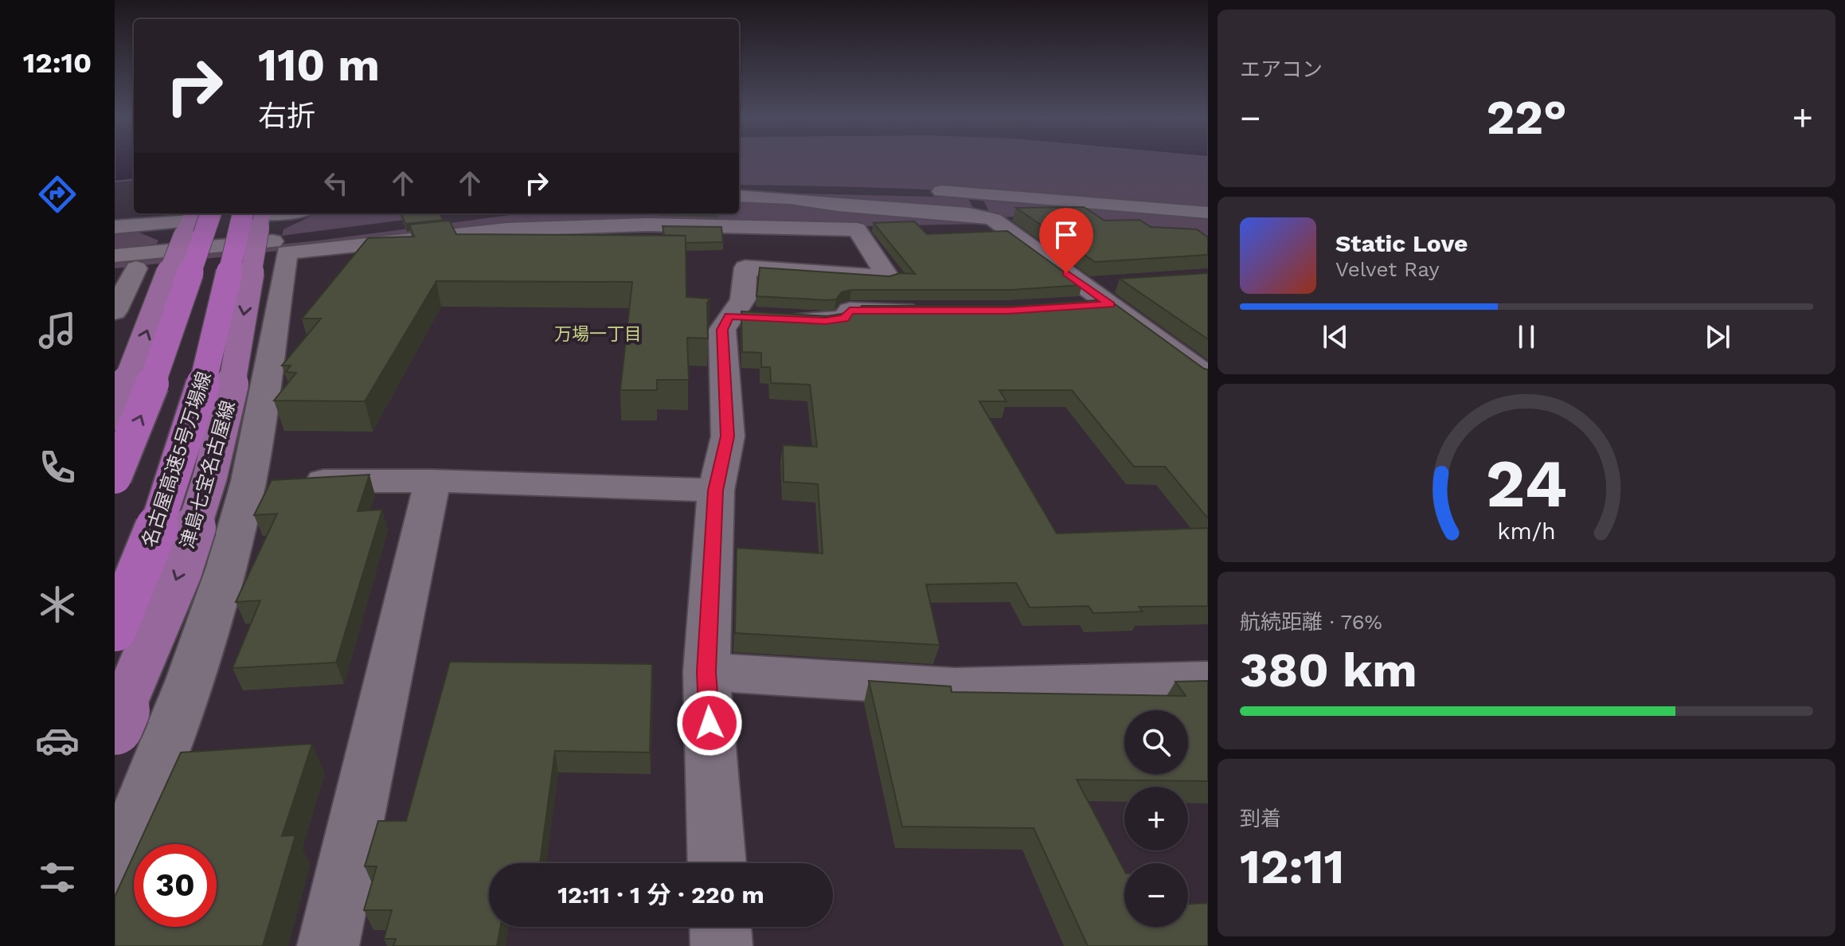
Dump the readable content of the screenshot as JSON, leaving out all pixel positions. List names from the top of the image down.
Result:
{
  "streets": {
    "highway": ["名古屋高速5号万場線"],
    "main road": ["津島七宝名古屋線"]
  },
  "crossings": [
    ["名古屋高速5号万場線", "津島七宝名古屋線"]
  ],
  "districts": ["万場一丁目"],
  "page": {
    "tabs": "12:10",
    "tile": [
      "エアコン",
      ["航続距離 · 76%", "380 km"],
      ["到着", "12:11"]
    ],
    "turn": ["110 m", "右折"],
    "heat": ["−", "22°", "+"],
    "song": ["Static Love", "Velvet Ray"],
    "map_buttons": ["+", "−"],
    "limit": "30",
    "trip": "12:11 · 1 分 · 220 m",
    "gauge": ["24", "km/h"]
  }
}
